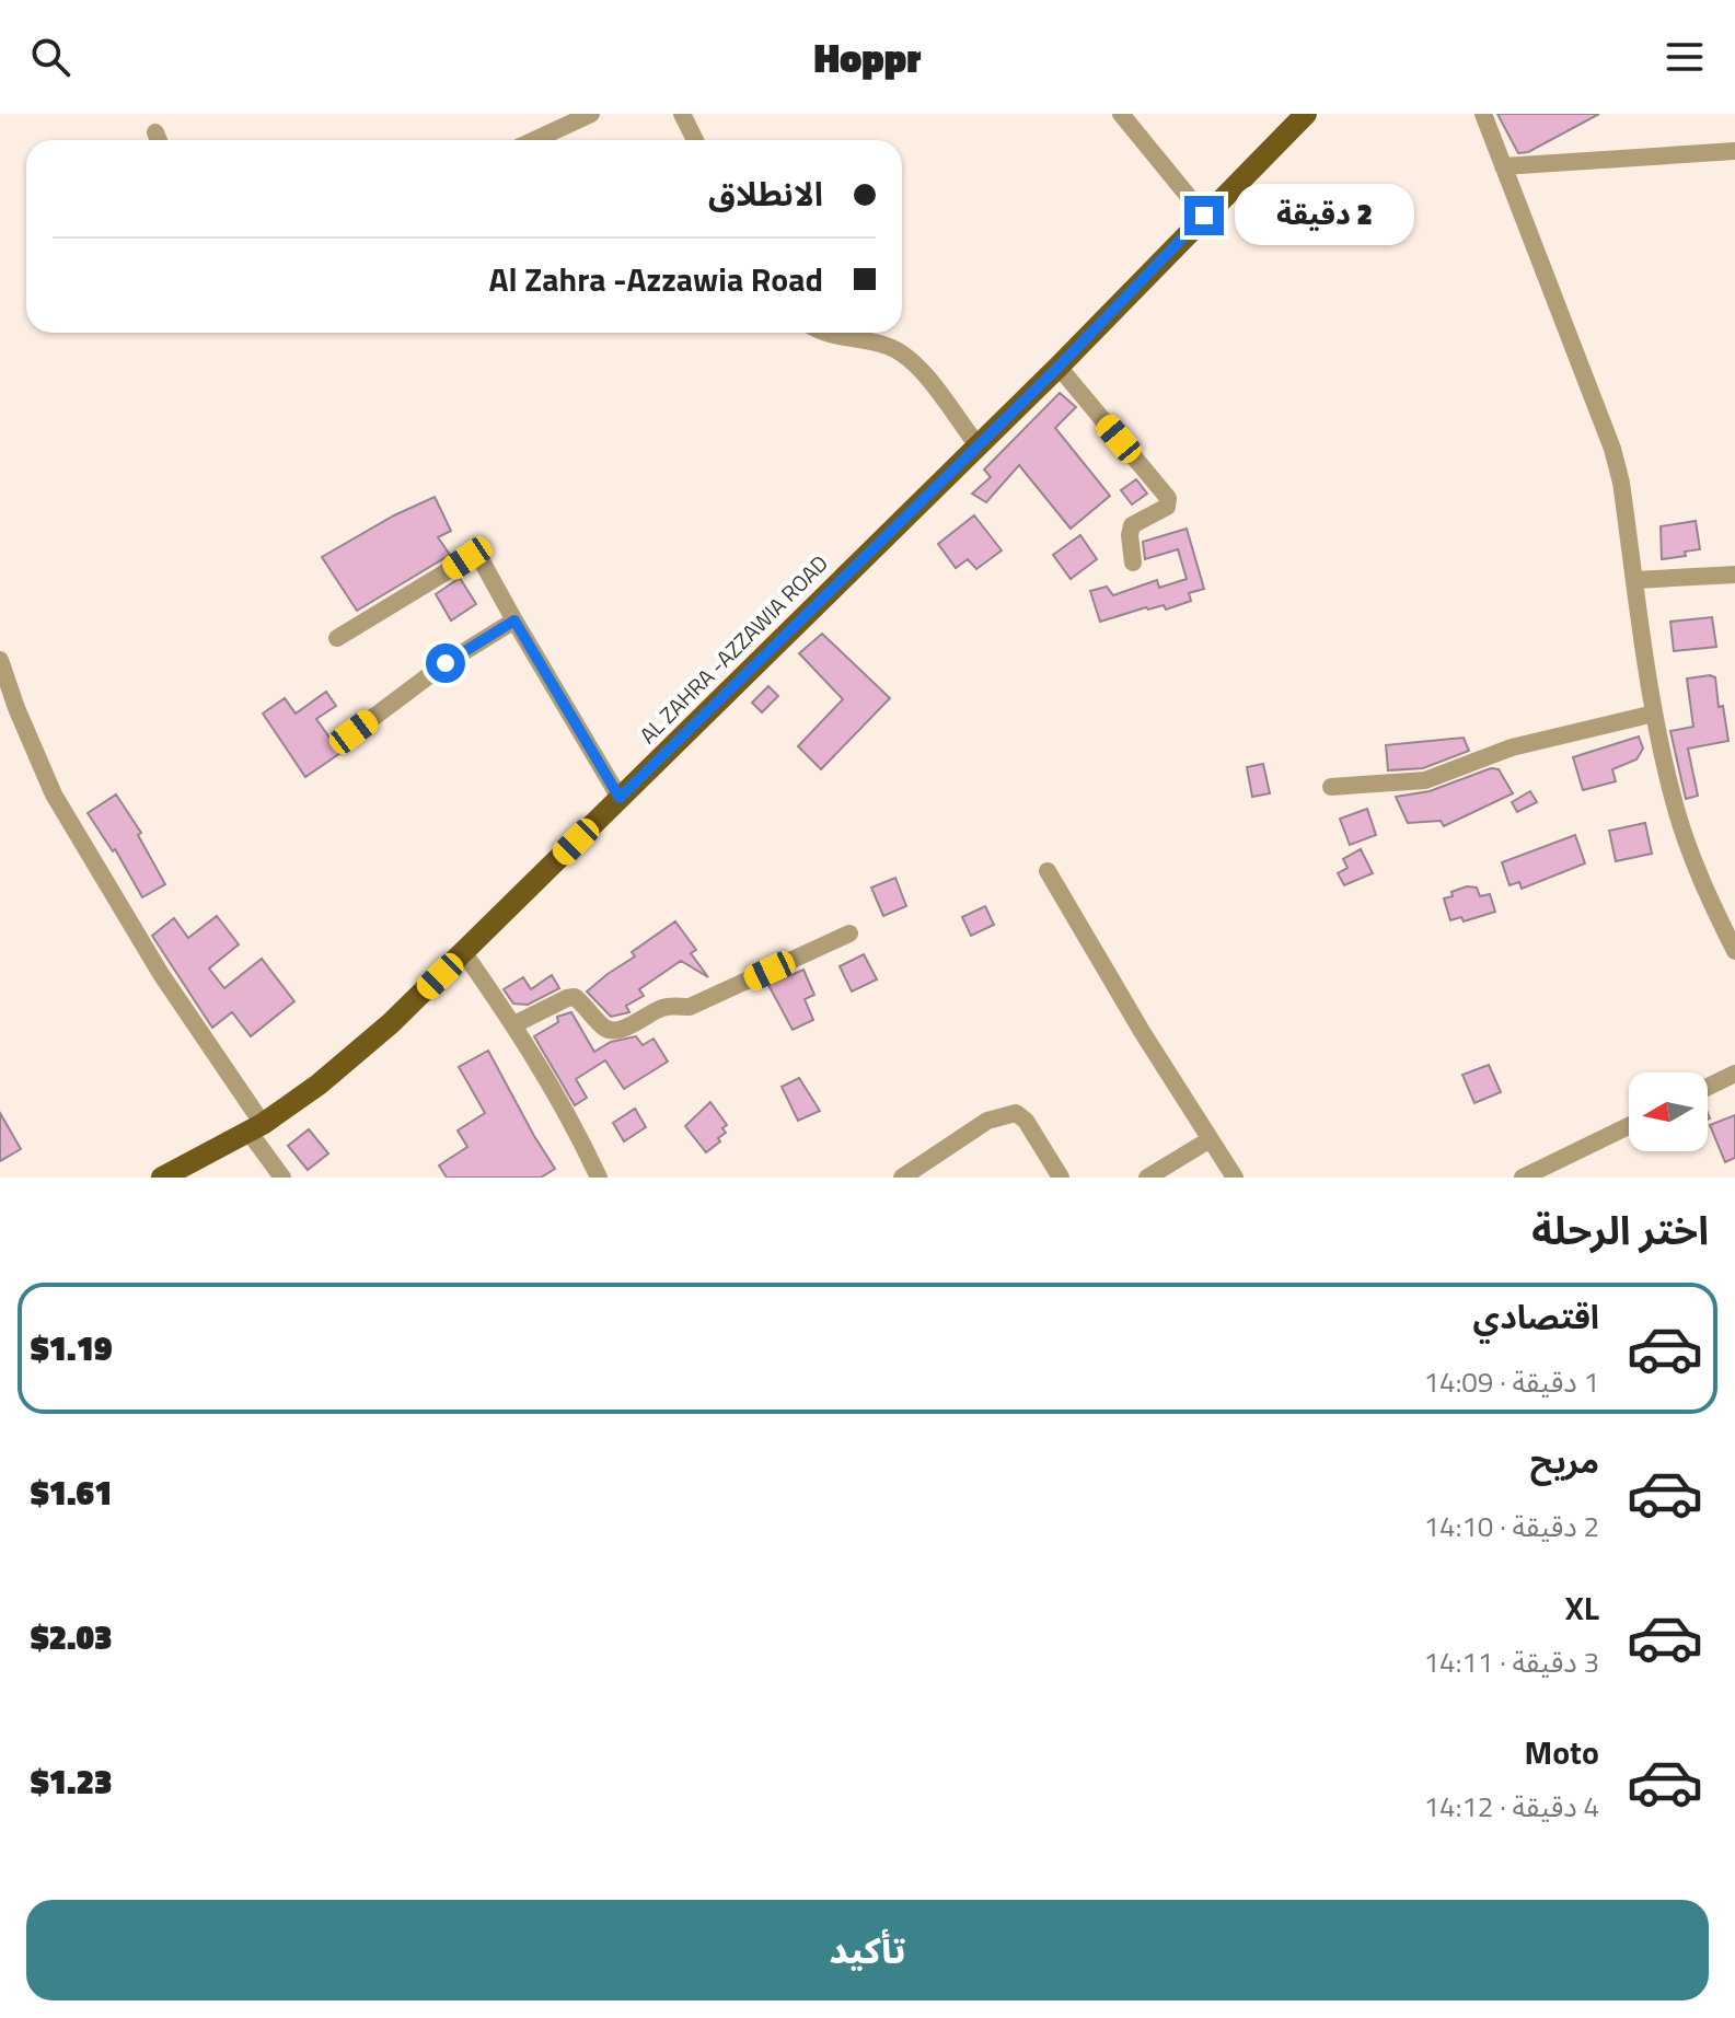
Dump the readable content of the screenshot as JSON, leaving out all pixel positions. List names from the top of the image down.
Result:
{
  "streets": {
    "main road": ["AL ZAHRA -AZZAWIA ROAD"]
  },
  "north": "left",
  "page": {
    "header": "Hoppr",
    "banner": ["الانطلاق", "Al Zahra -Azzawia Road"],
    "bubble": "2 دقيقة",
    "heading": "اختر الرحلة",
    "list": [
      {
        "name": "اقتصادي",
        "note": "1 دقيقة · 14:09",
        "value": "$1.19"
      },
      {
        "name": "مريح",
        "note": "2 دقيقة · 14:10",
        "value": "$1.61"
      },
      {
        "name": "XL",
        "note": "3 دقيقة · 14:11",
        "value": "$2.03"
      },
      {
        "name": "Moto",
        "note": "4 دقيقة · 14:12",
        "value": "$1.23"
      }
    ],
    "buttons": "تأكيد"
  }
}
